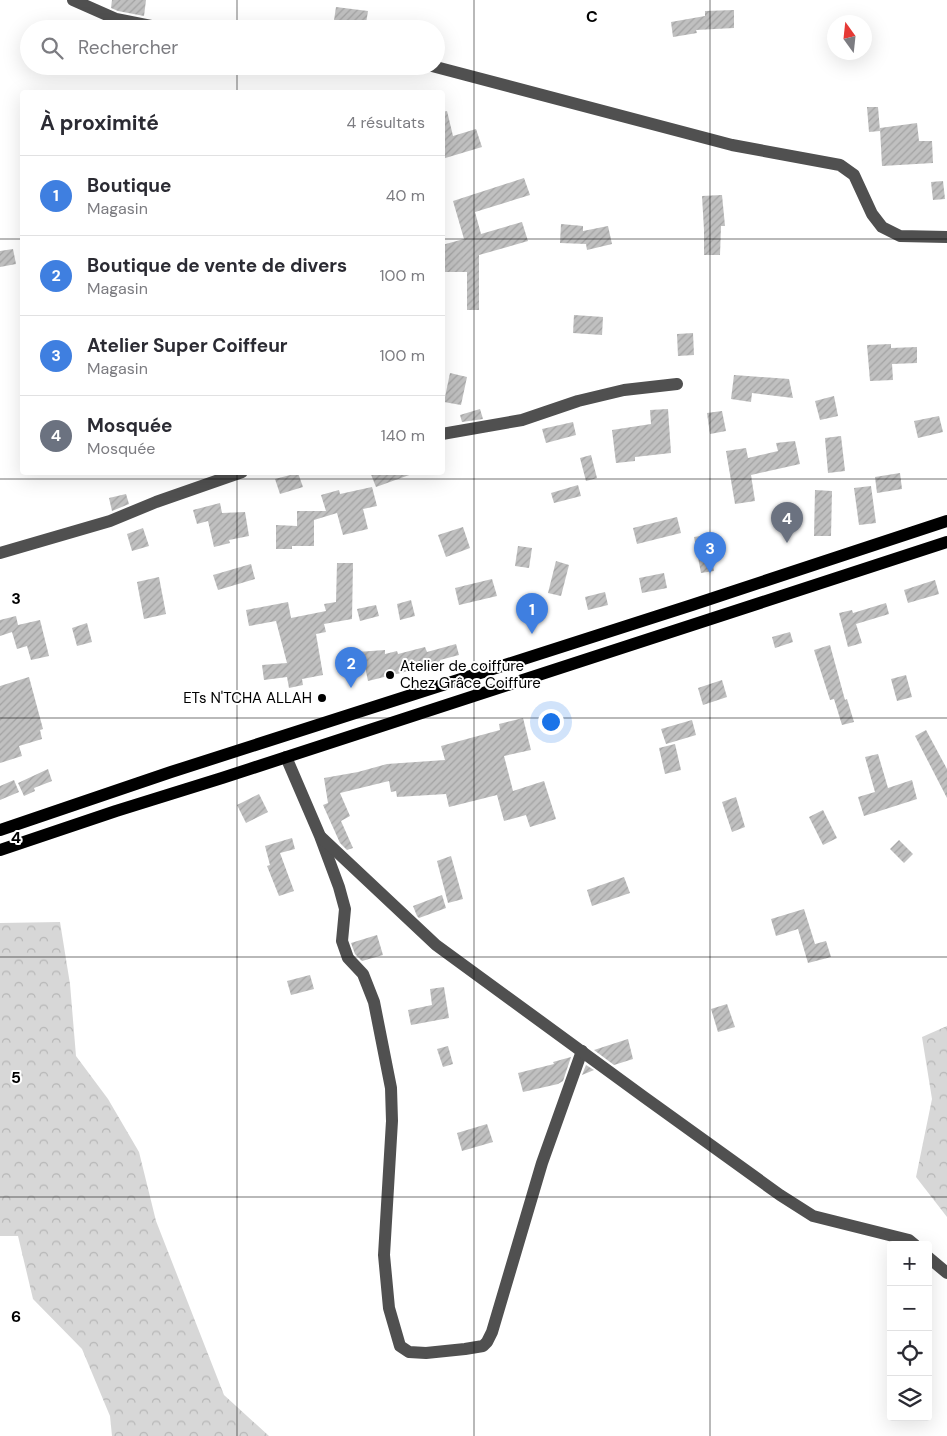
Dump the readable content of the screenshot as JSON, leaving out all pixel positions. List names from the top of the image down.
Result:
{
  "places": ["Atelier de coiffure Chez Grâce Coiffure", "ETs N'TCHA ALLAH"],
  "north": "top",
  "page": {
    "search": "Rechercher",
    "heading": ["À proximité", "4 résultats"],
    "list": [
      {
        "mark": "1",
        "name": "Boutique",
        "note": "Magasin",
        "value": "40 m"
      },
      {
        "mark": "2",
        "name": "Boutique de vente de divers",
        "note": "Magasin",
        "value": "100 m"
      },
      {
        "mark": "3",
        "name": "Atelier Super Coiffeur",
        "note": "Magasin",
        "value": "100 m"
      },
      {
        "mark": "4",
        "name": "Mosquée",
        "note": "Mosquée",
        "value": "140 m"
      }
    ],
    "pins": [
      "4",
      "3",
      "1",
      "2"
    ],
    "map_buttons": ["+", "−"]
  },
  "grid": {
    "columns": ["C"],
    "rows": [
      "3",
      "4",
      "5",
      "6"
    ]
  }
}
